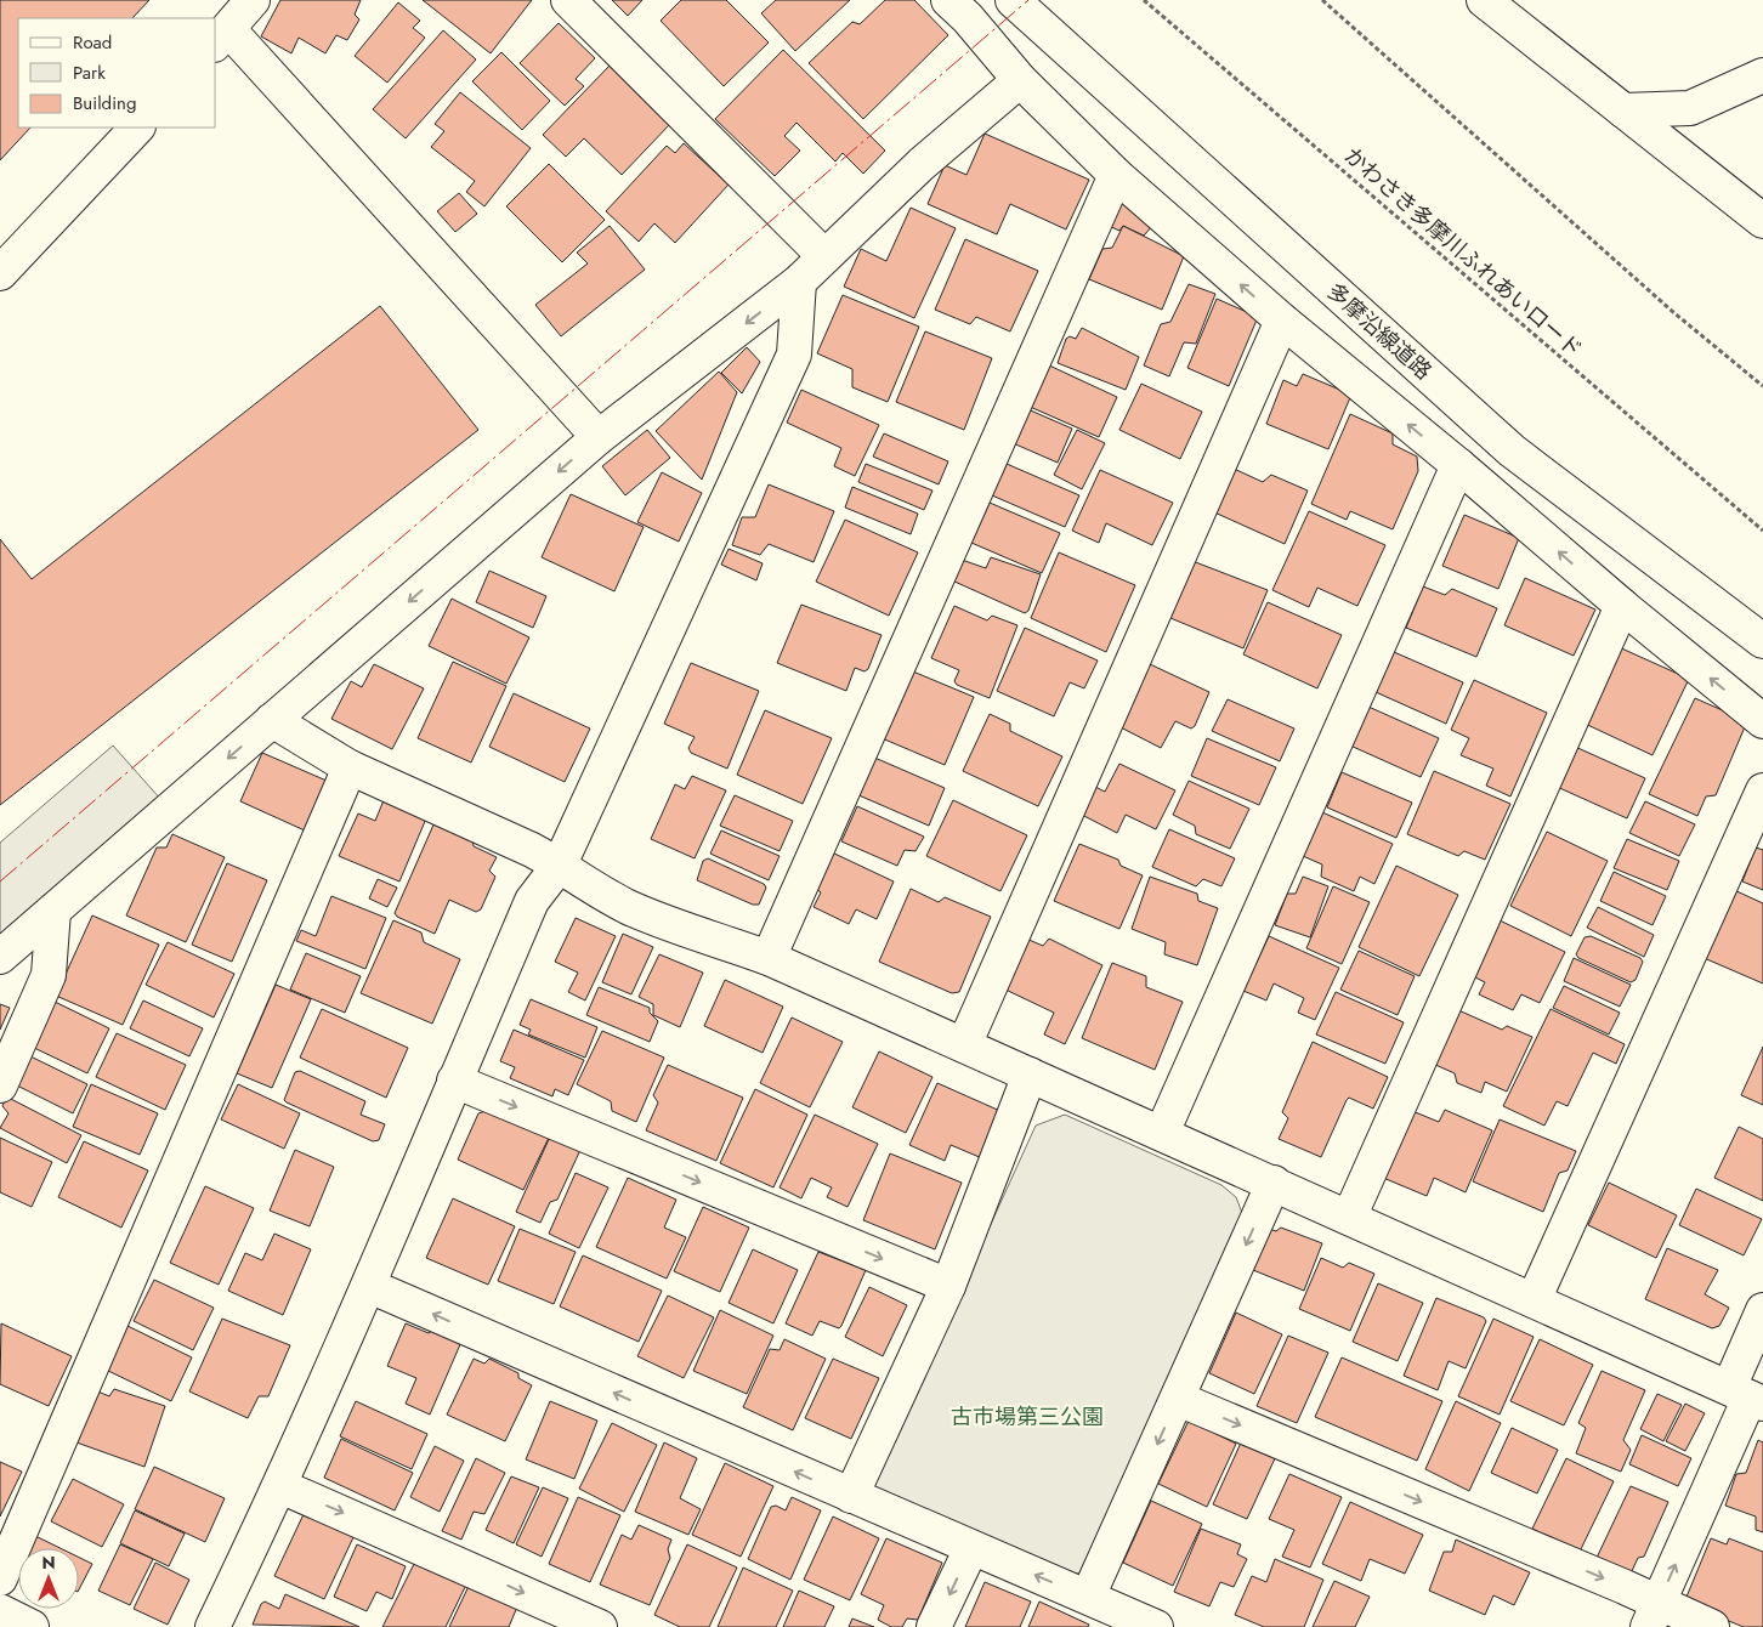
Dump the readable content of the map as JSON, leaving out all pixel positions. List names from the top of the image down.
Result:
{
  "streets": {
    "street": ["多摩沿線道路"],
    "path": ["かわさき多摩川ふれあいロード"]
  },
  "parks": ["古市場第三公園"],
  "legend": ["Road", "Park", "Building"],
  "north": "top"
}
